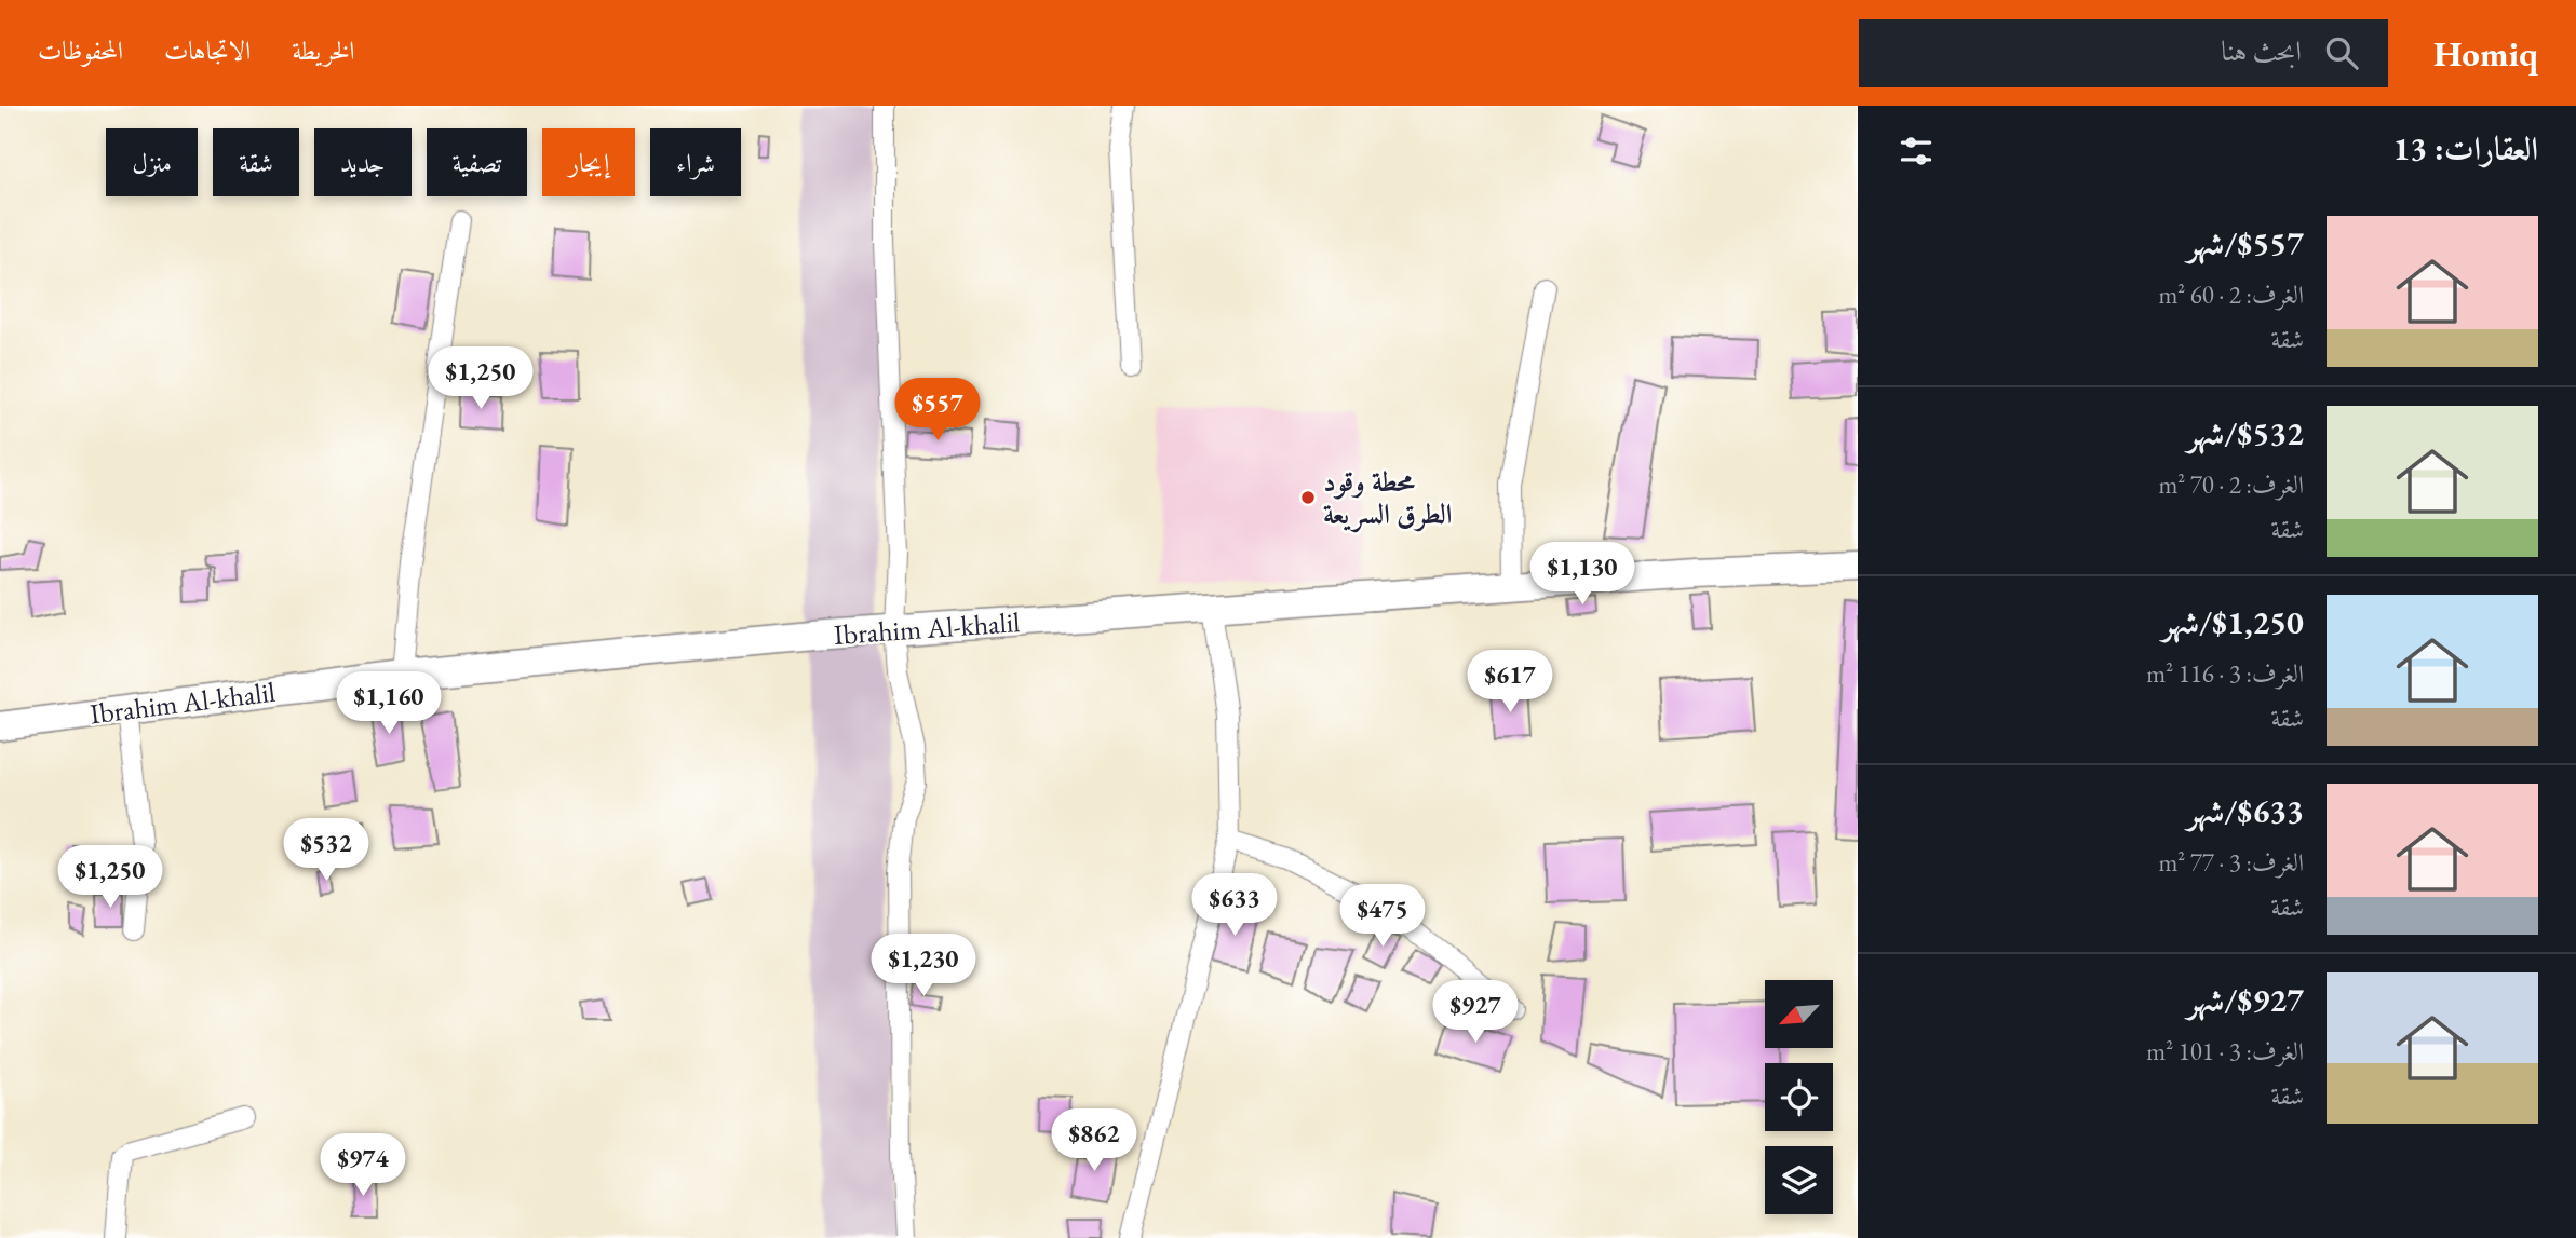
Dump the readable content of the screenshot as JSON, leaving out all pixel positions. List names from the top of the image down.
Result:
{
  "streets": {
    "street": ["Ibrahim Al-khalil"]
  },
  "places": ["محطة وقود الطرق السريعة"],
  "north": "bottom left",
  "page": {
    "header": "Homiq",
    "search": "ابحث هنا",
    "nav": ["الخريطة", "الاتجاهات", "المحفوظات"],
    "heading": "العقارات: 13",
    "chip": [
      "شراء",
      "إيجار",
      "تصفية",
      "جديد",
      "شقة",
      "منزل"
    ],
    "list": [
      {
        "name": "$557/شهر",
        "note": "الغرف: 2 · 60 m² · شقة"
      },
      {
        "name": "$532/شهر",
        "note": "الغرف: 2 · 70 m² · شقة"
      },
      {
        "name": "$1,250/شهر",
        "note": "الغرف: 3 · 116 m² · شقة"
      },
      {
        "name": "$633/شهر",
        "note": "الغرف: 3 · 77 m² · شقة"
      },
      {
        "name": "$927/شهر",
        "note": "الغرف: 3 · 101 m² · شقة"
      }
    ],
    "price": [
      "$1,250",
      "$557",
      "$1,130",
      "$617",
      "$1,160",
      "$532",
      "$1,250",
      "$633",
      "$475",
      "$1,230",
      "$927",
      "$862",
      "$974"
    ]
  }
}
